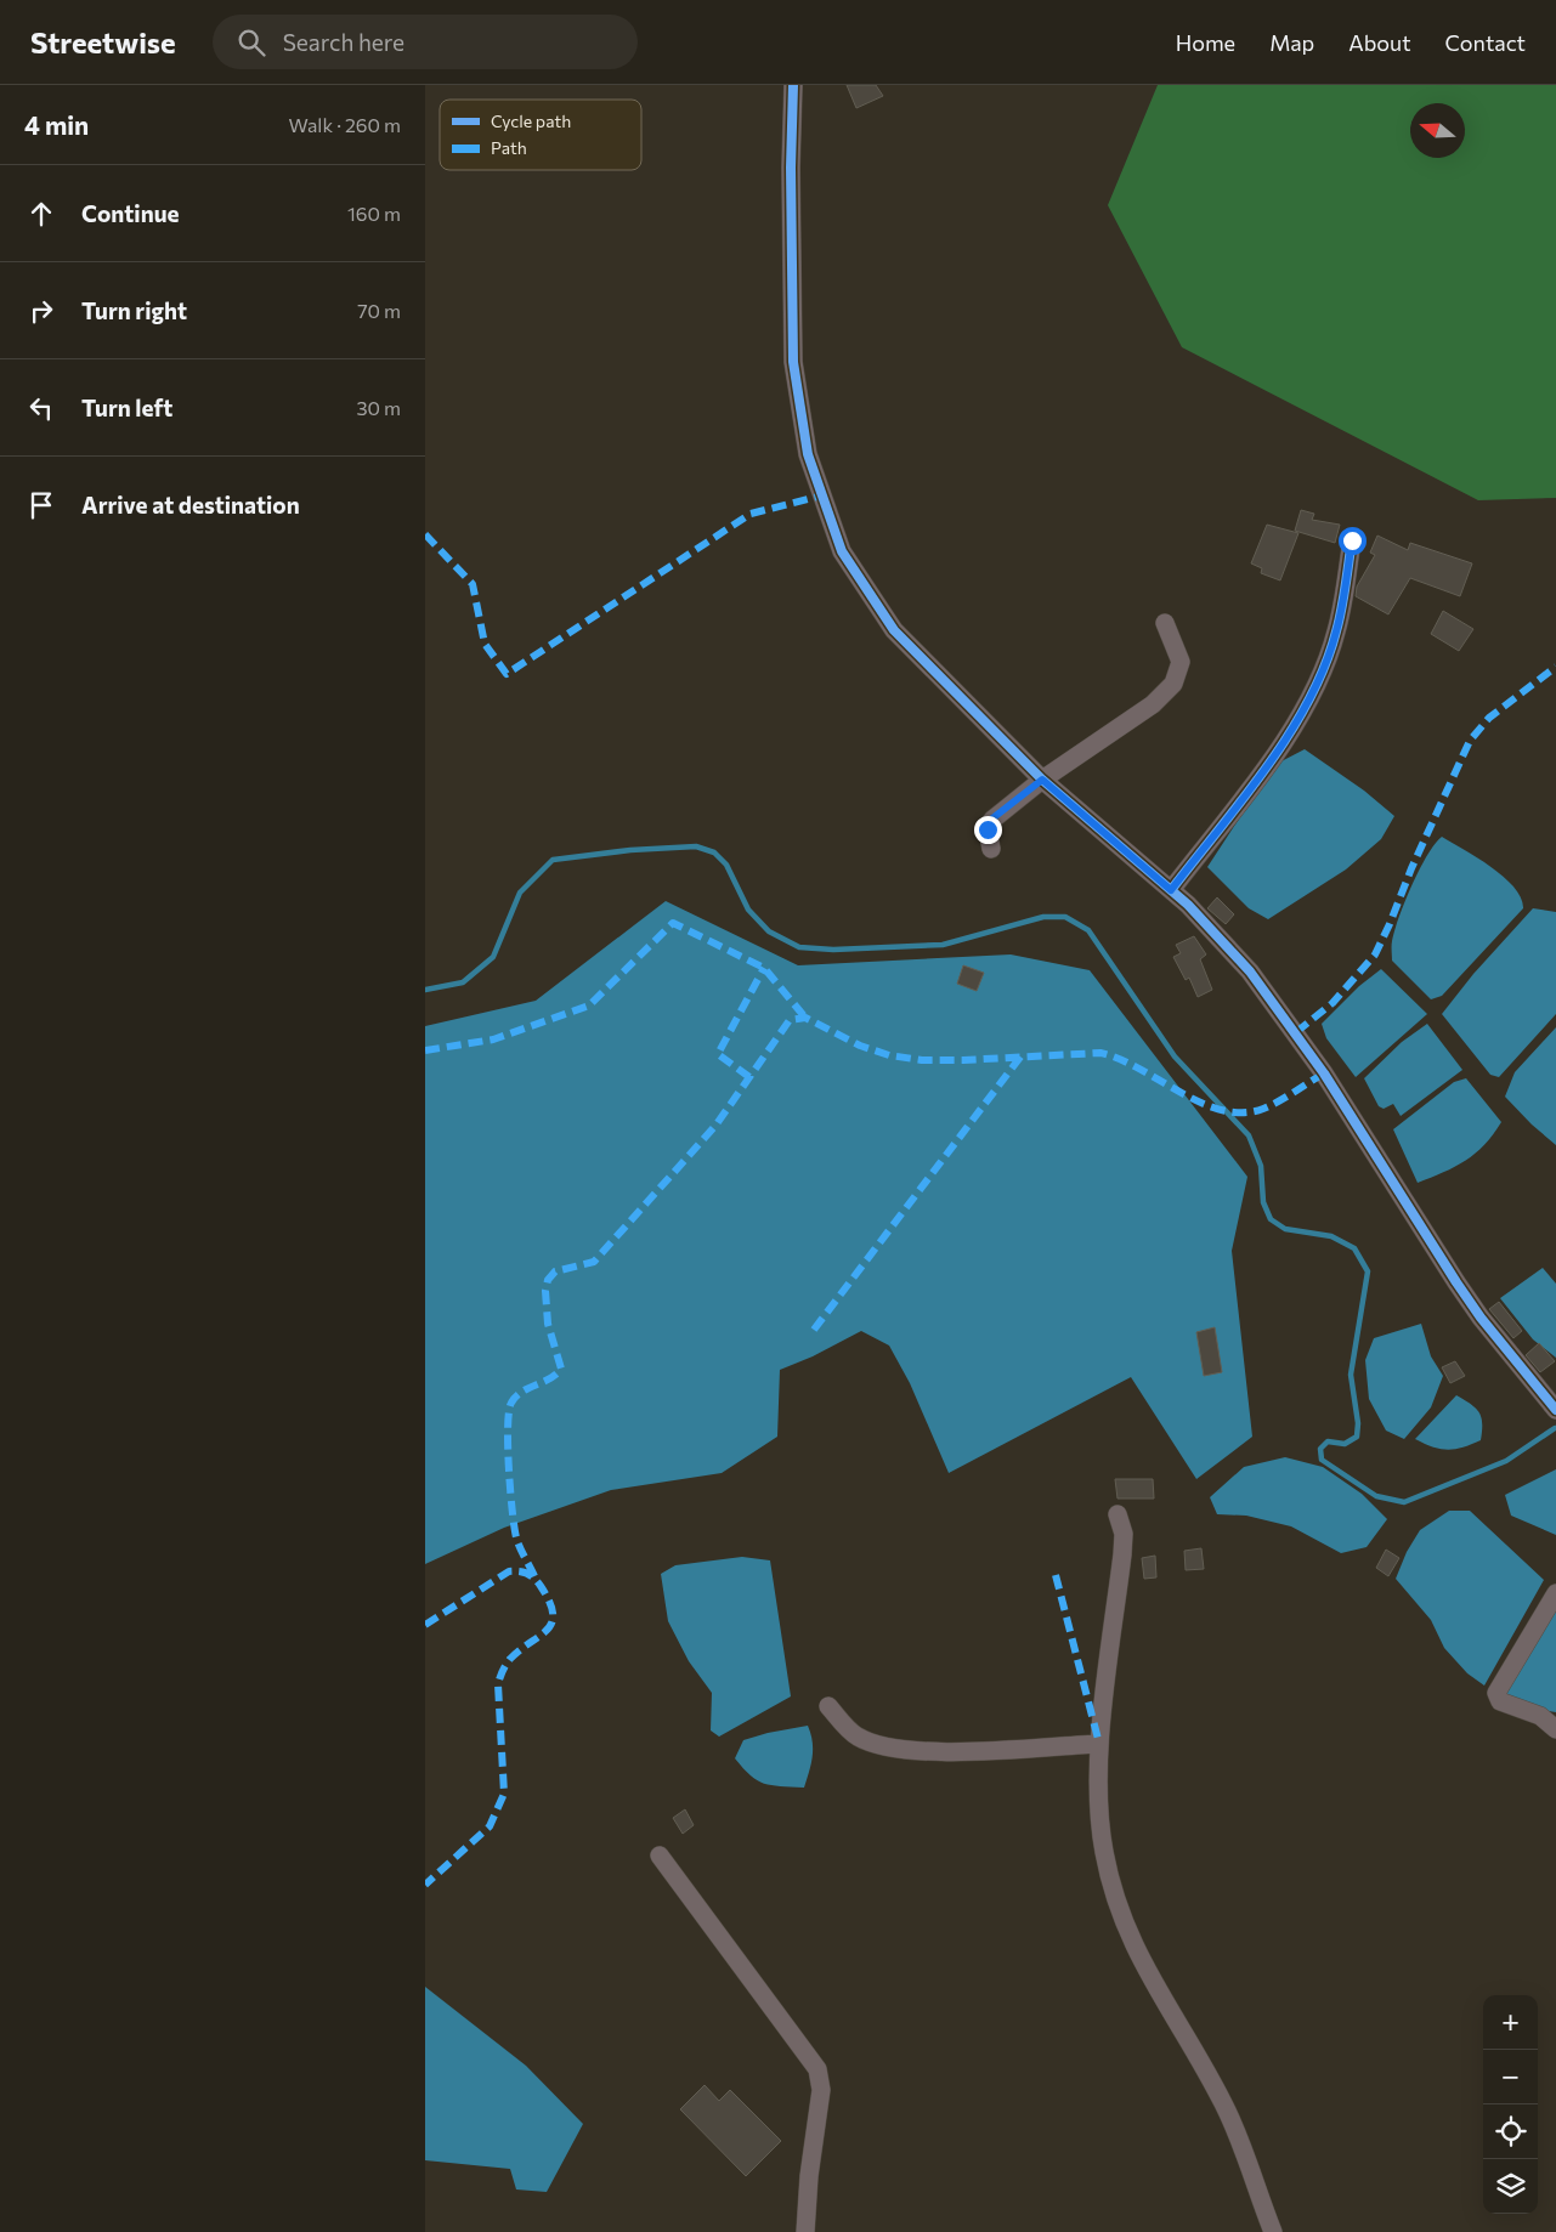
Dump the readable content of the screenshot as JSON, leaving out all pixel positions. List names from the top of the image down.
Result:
{
  "legend": ["Cycle path", "Path"],
  "north": "left",
  "page": {
    "header": "Streetwise",
    "search": "Search here",
    "nav": [
      "Home",
      "Map",
      "About",
      "Contact"
    ],
    "heading": ["4 min", "Walk · 260 m"],
    "list": [
      ["Continue", "160 m"],
      ["Turn right", "70 m"],
      ["Turn left", "30 m"],
      "Arrive at destination"
    ],
    "map_buttons": ["+", "−"]
  }
}
